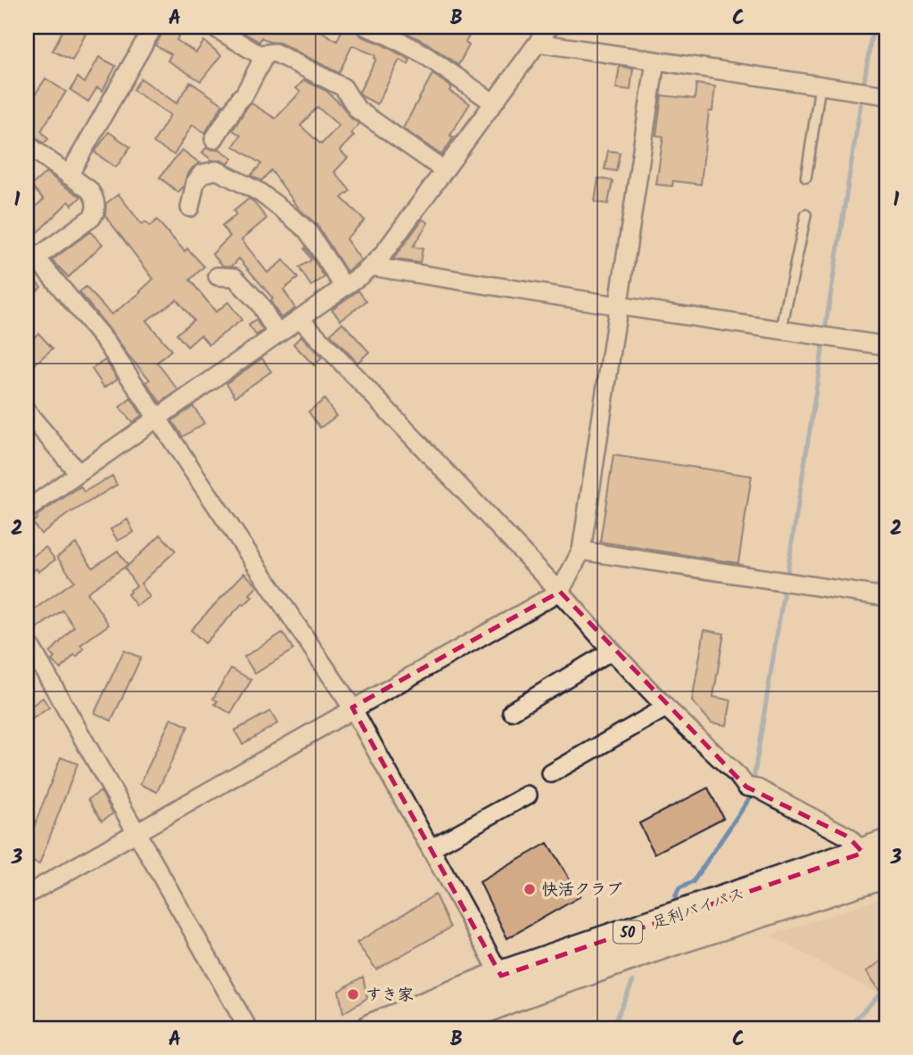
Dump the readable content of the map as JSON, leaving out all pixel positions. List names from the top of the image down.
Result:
{
  "streets": {
    "highway": ["足利バイパス", "50"]
  },
  "places": ["快活クラブ", "すき家"],
  "grid": {
    "columns": ["A", "B", "C"],
    "rows": ["1", "2", "3"]
  }
}
